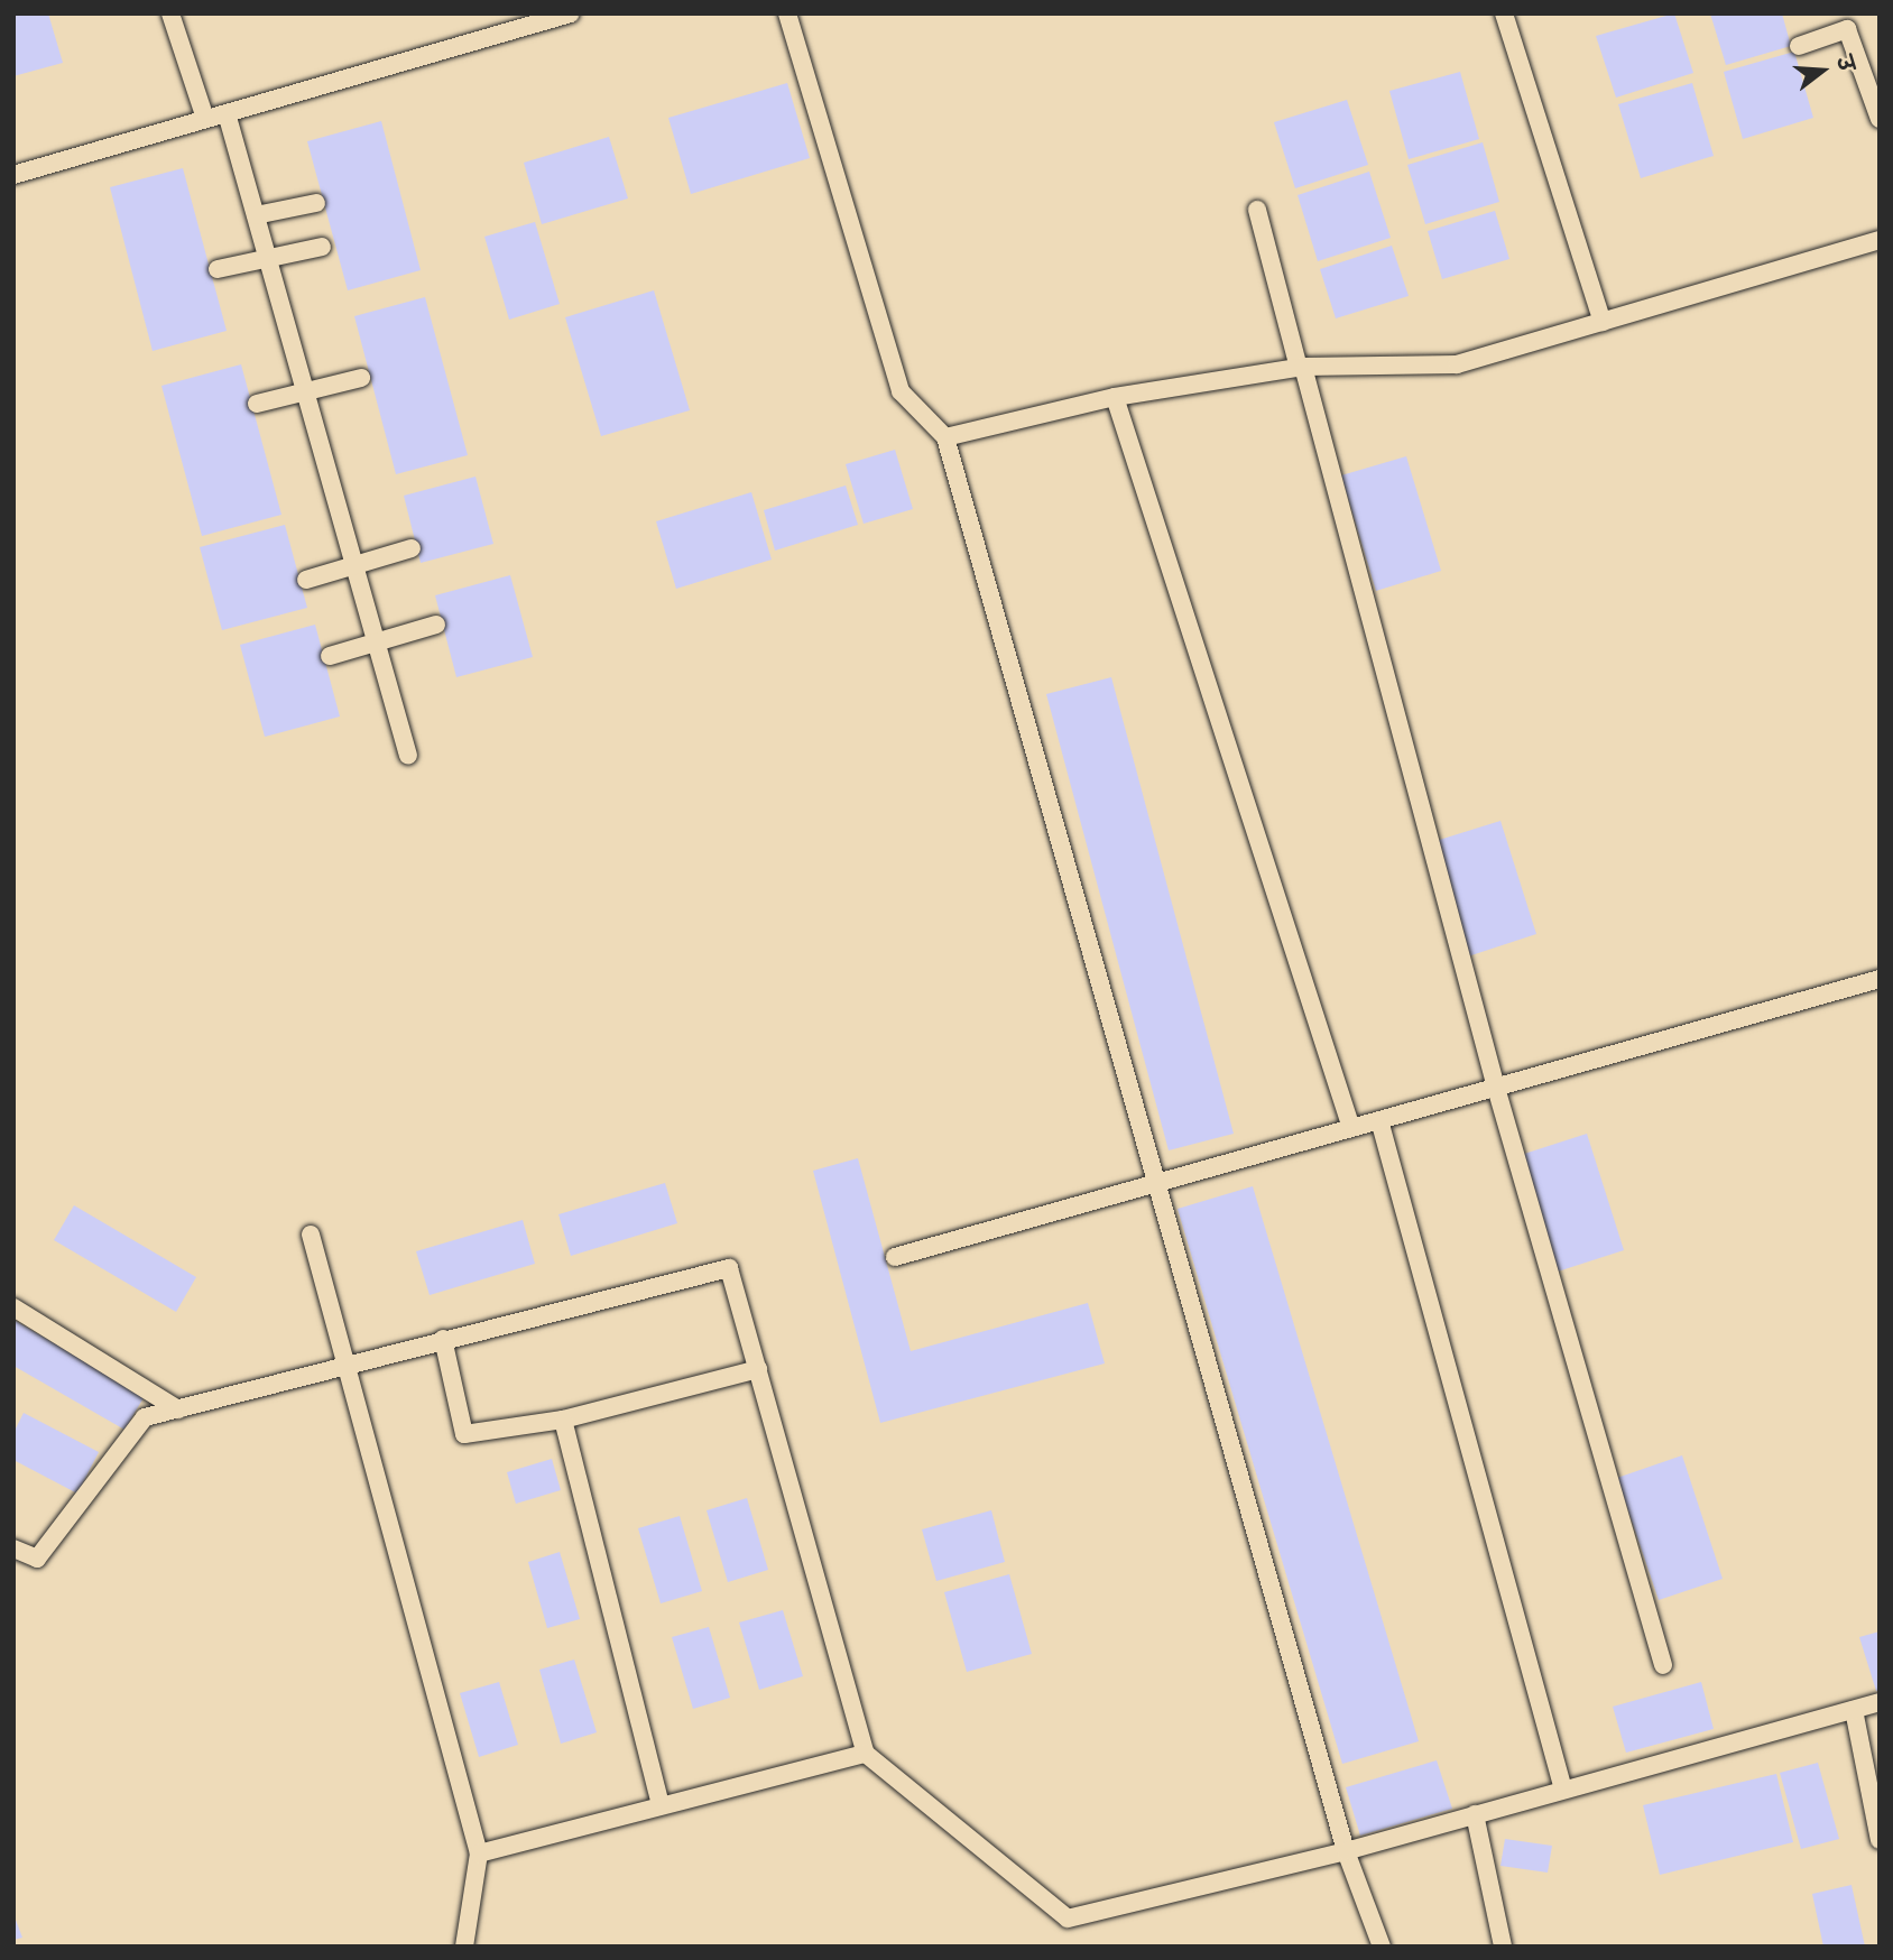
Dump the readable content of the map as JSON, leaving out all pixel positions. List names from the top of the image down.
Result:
{
  "north": "right"
}
